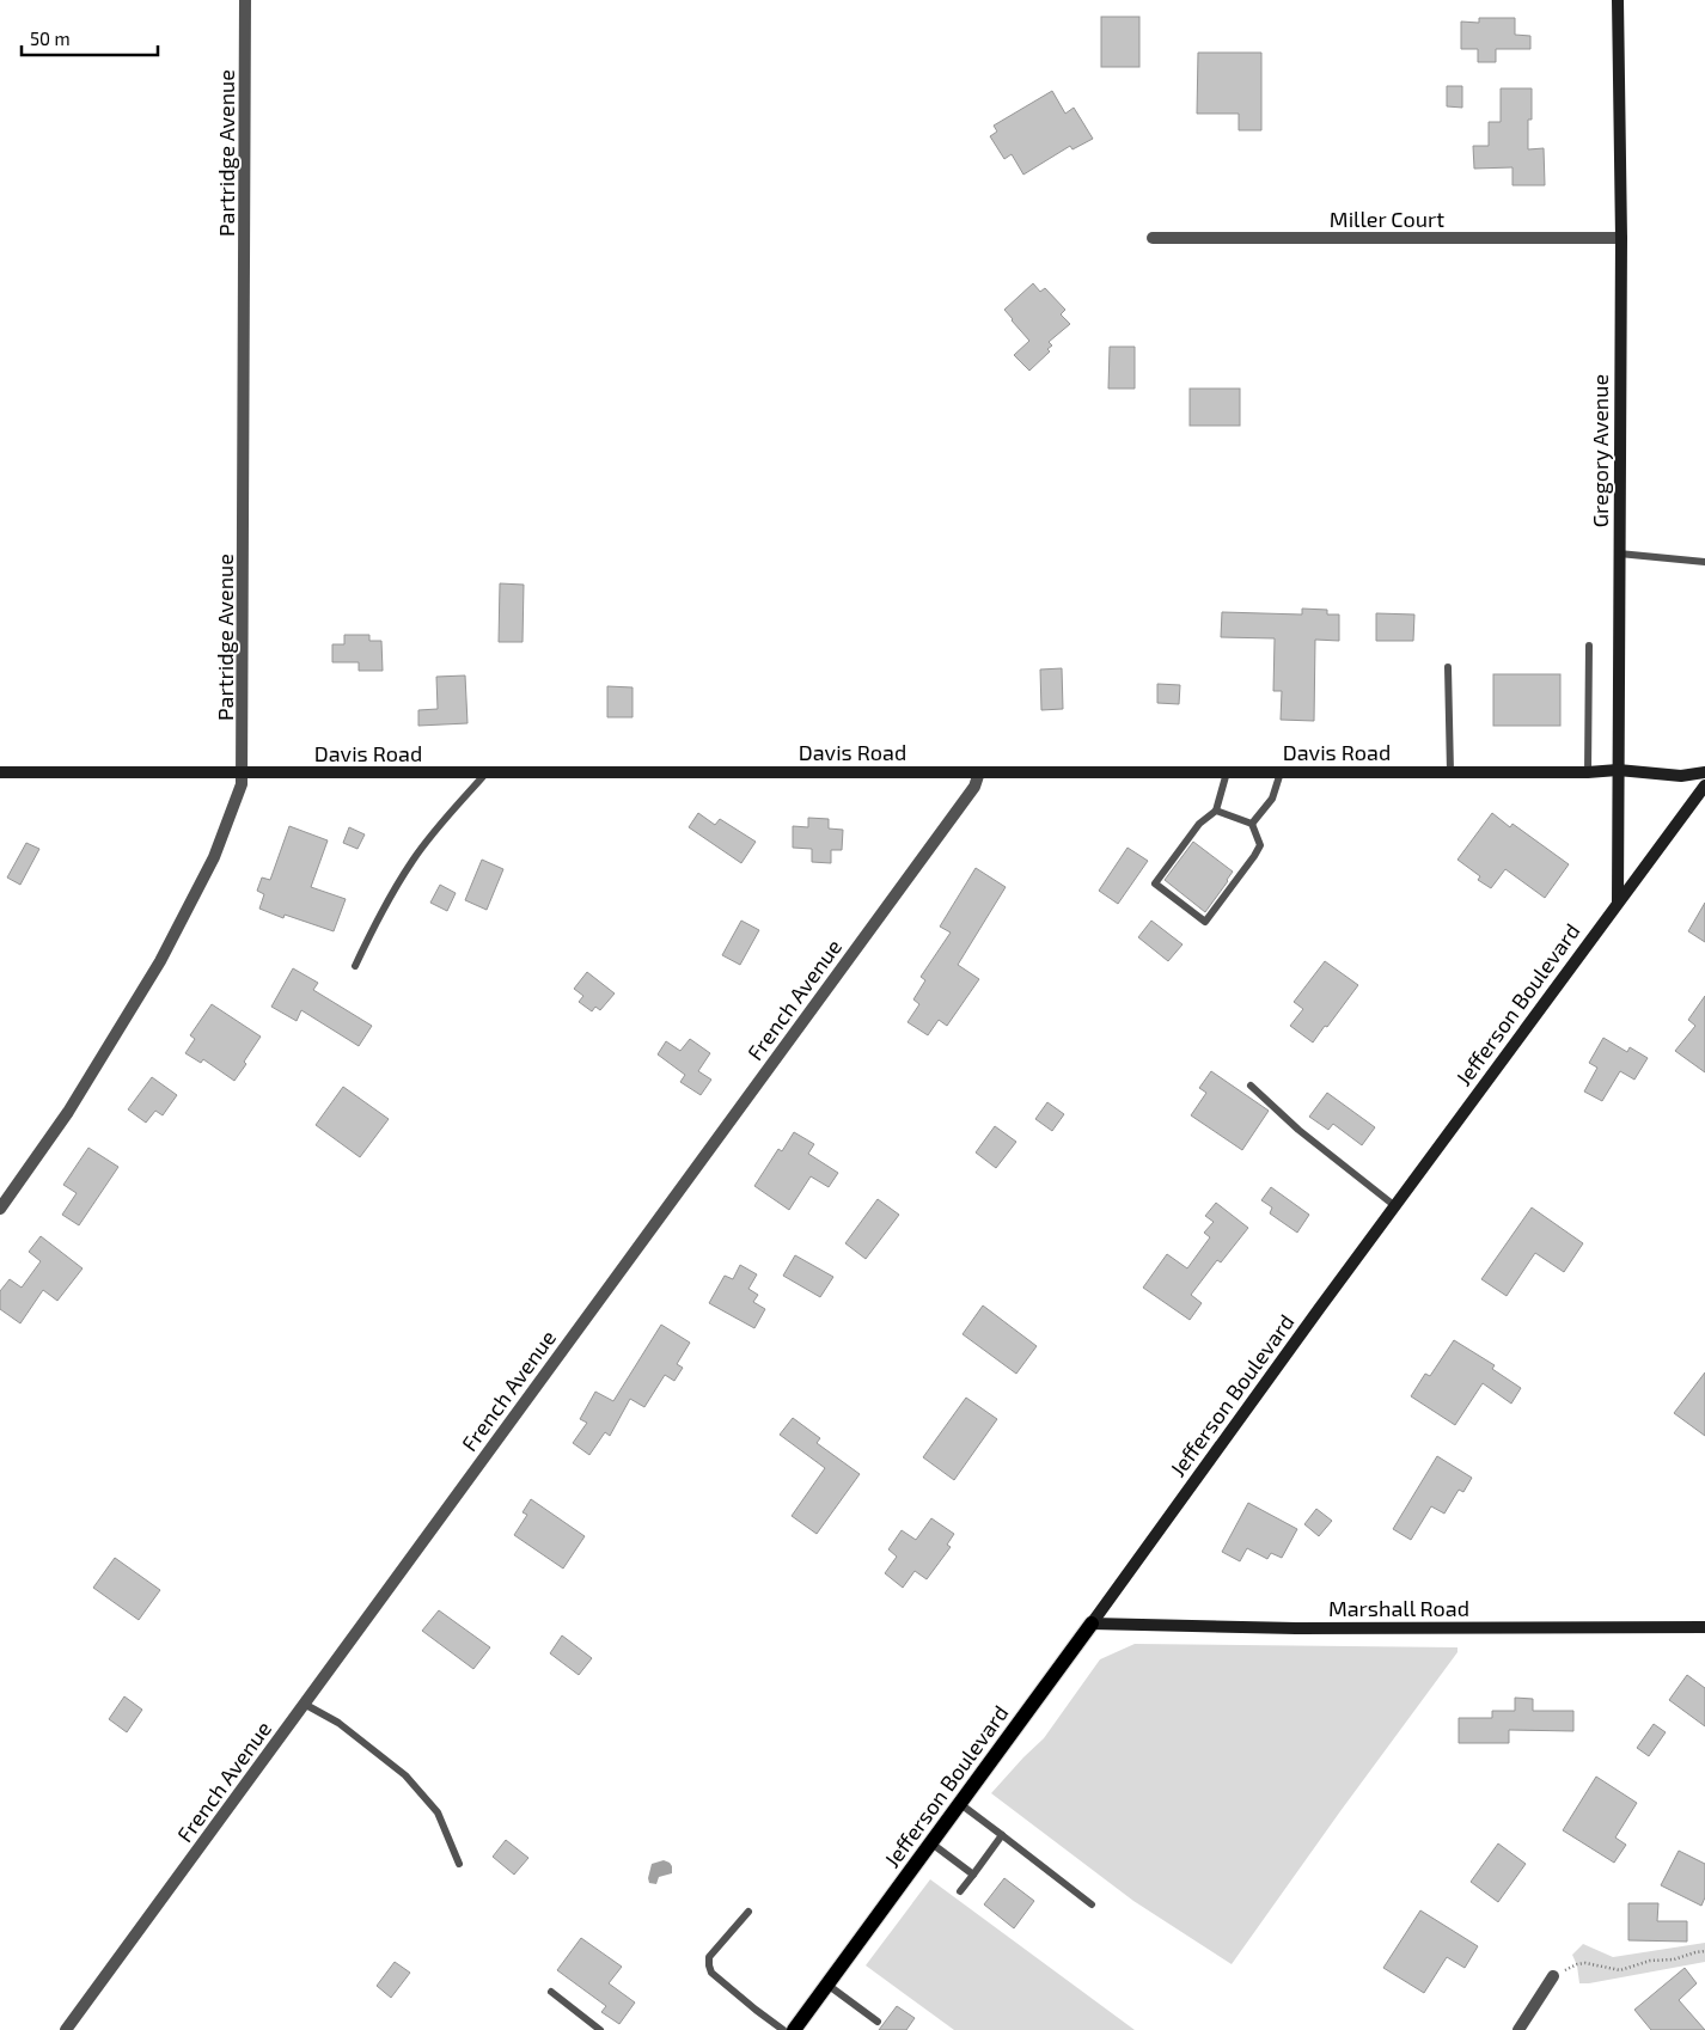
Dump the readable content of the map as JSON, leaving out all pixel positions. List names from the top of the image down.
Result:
{
  "streets": {
    "main road": ["Jefferson Boulevard"],
    "street": [
      "Partridge Avenue",
      "Miller Court",
      "Gregory Avenue",
      "Davis Road",
      "French Avenue",
      "Marshall Road"
    ]
  },
  "crossings": [
    ["Partridge Avenue", "Davis Road"],
    ["Miller Court", "Gregory Avenue"],
    ["Gregory Avenue", "Davis Road"],
    ["Gregory Avenue", "Jefferson Boulevard"],
    ["Davis Road", "French Avenue"],
    ["Jefferson Boulevard", "Marshall Road"]
  ],
  "scale_bar": "50 m"
}
